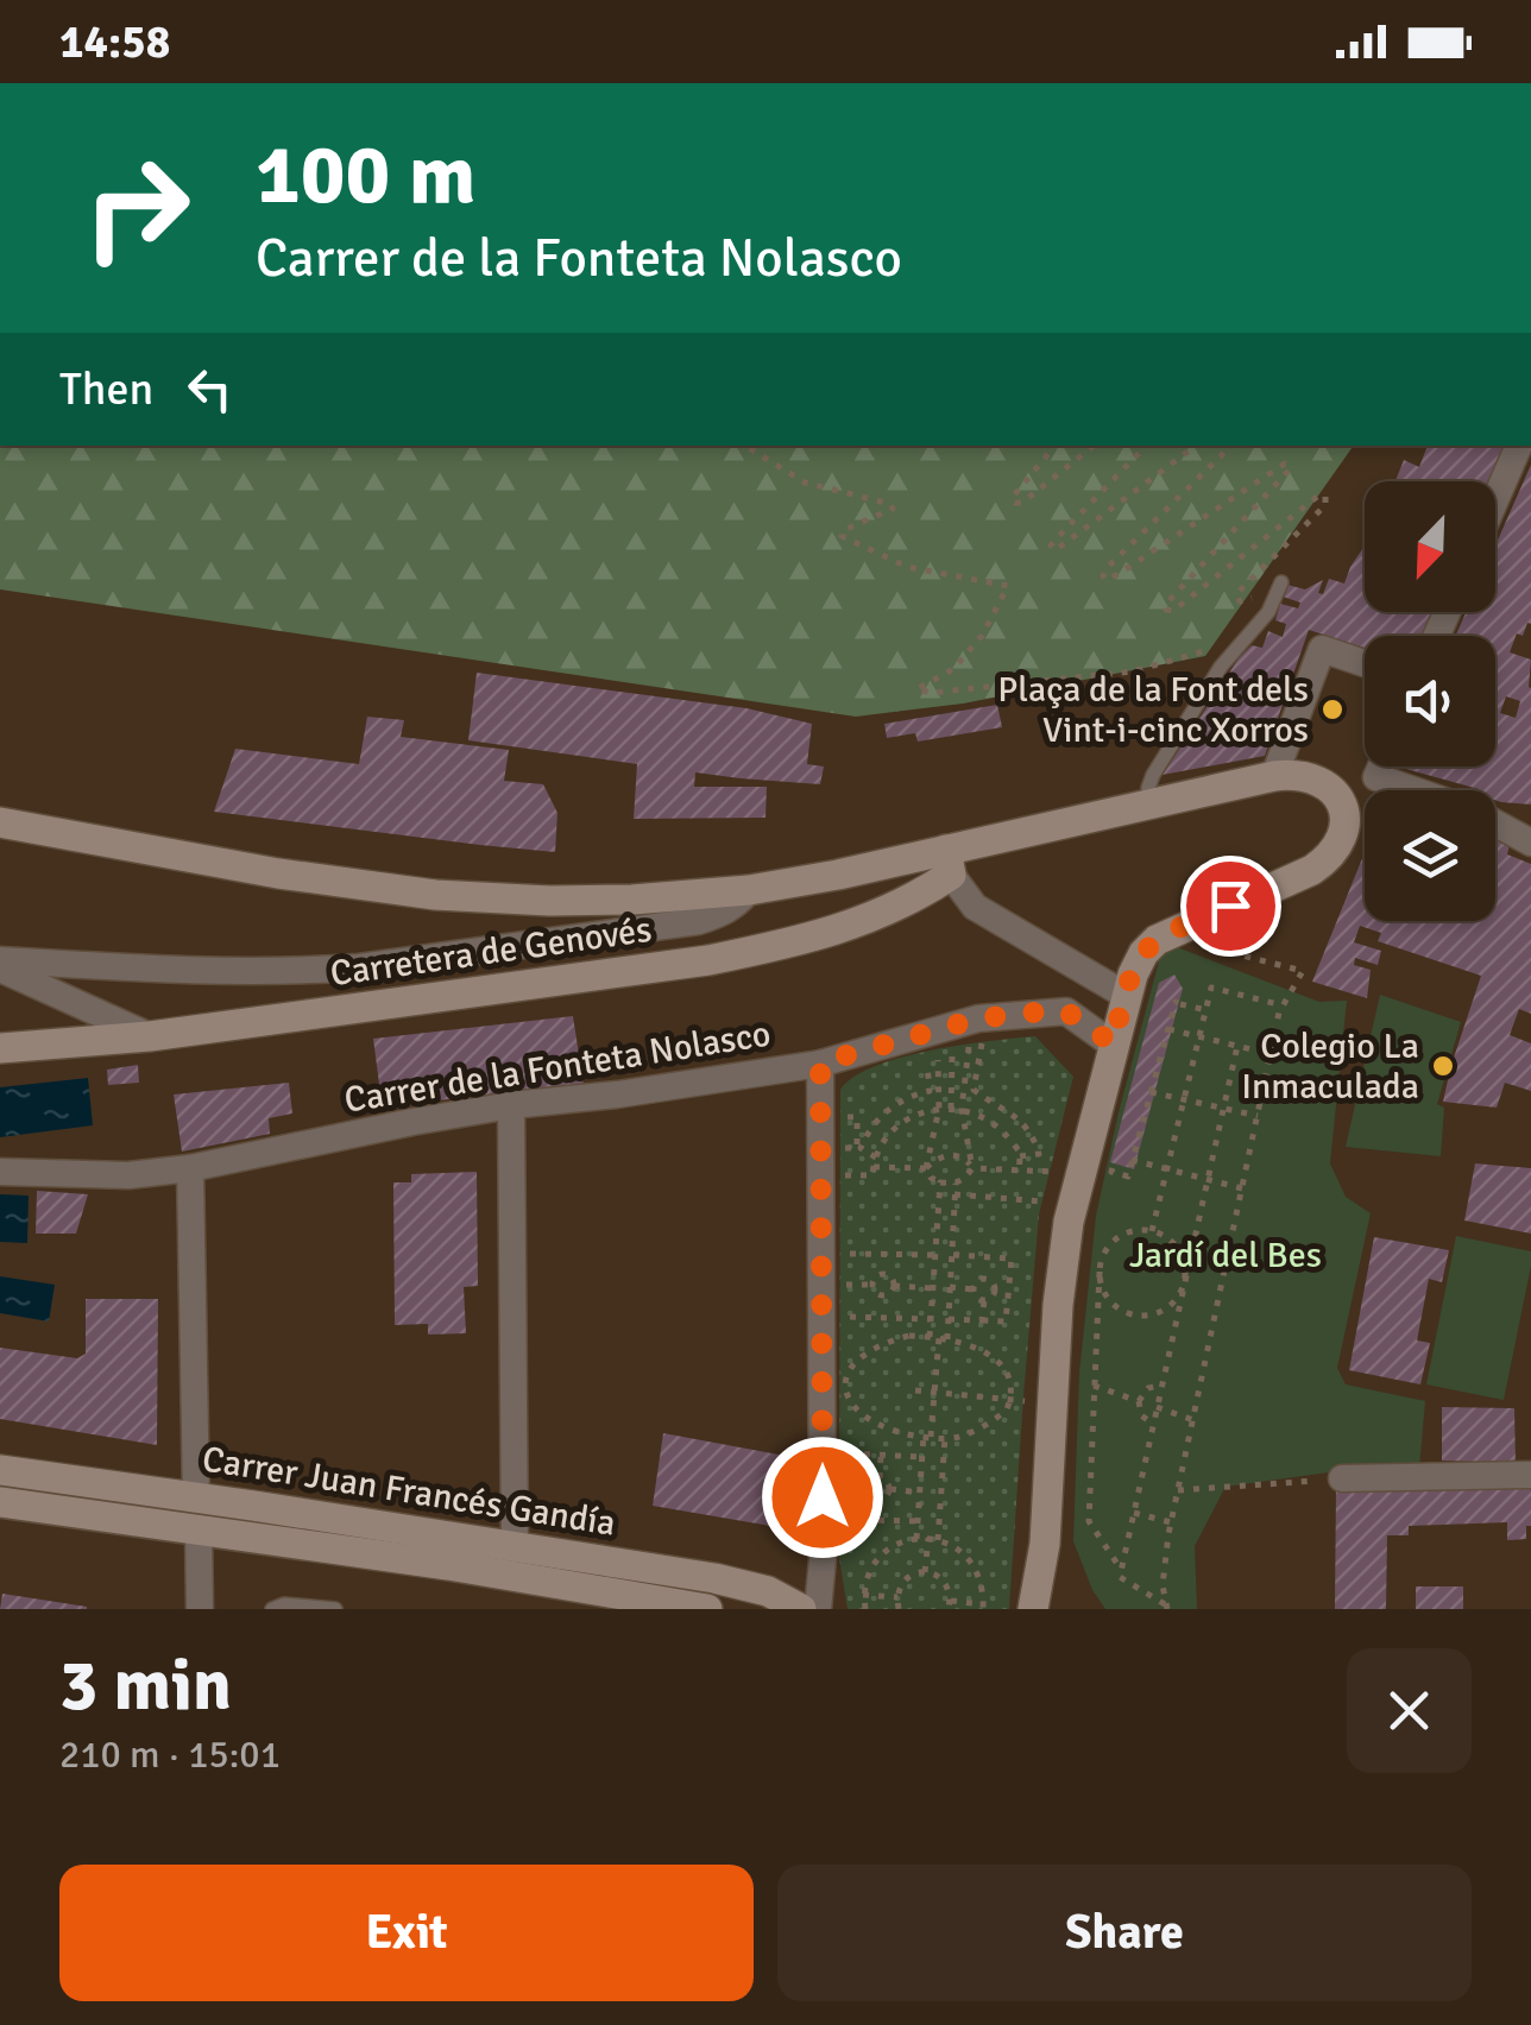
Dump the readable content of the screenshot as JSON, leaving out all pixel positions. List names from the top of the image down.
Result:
{
  "streets": {
    "main road": ["Carretera de Genovés", "Carrer Juan Francés Gandía"],
    "street": ["Carrer de la Fonteta Nolasco"]
  },
  "parks": ["Jardí del Bes"],
  "places": ["Plaça de la Font dels Vint-i-cinc Xorros", "Colegio La Inmaculada"],
  "north": "bottom left",
  "page": {
    "status": "14:58",
    "turn": ["100 m", "Carrer de la Fonteta Nolasco"],
    "then": "Then",
    "heading": ["3 min", "210 m · 15:01"],
    "buttons": ["Exit", "Share"]
  }
}
